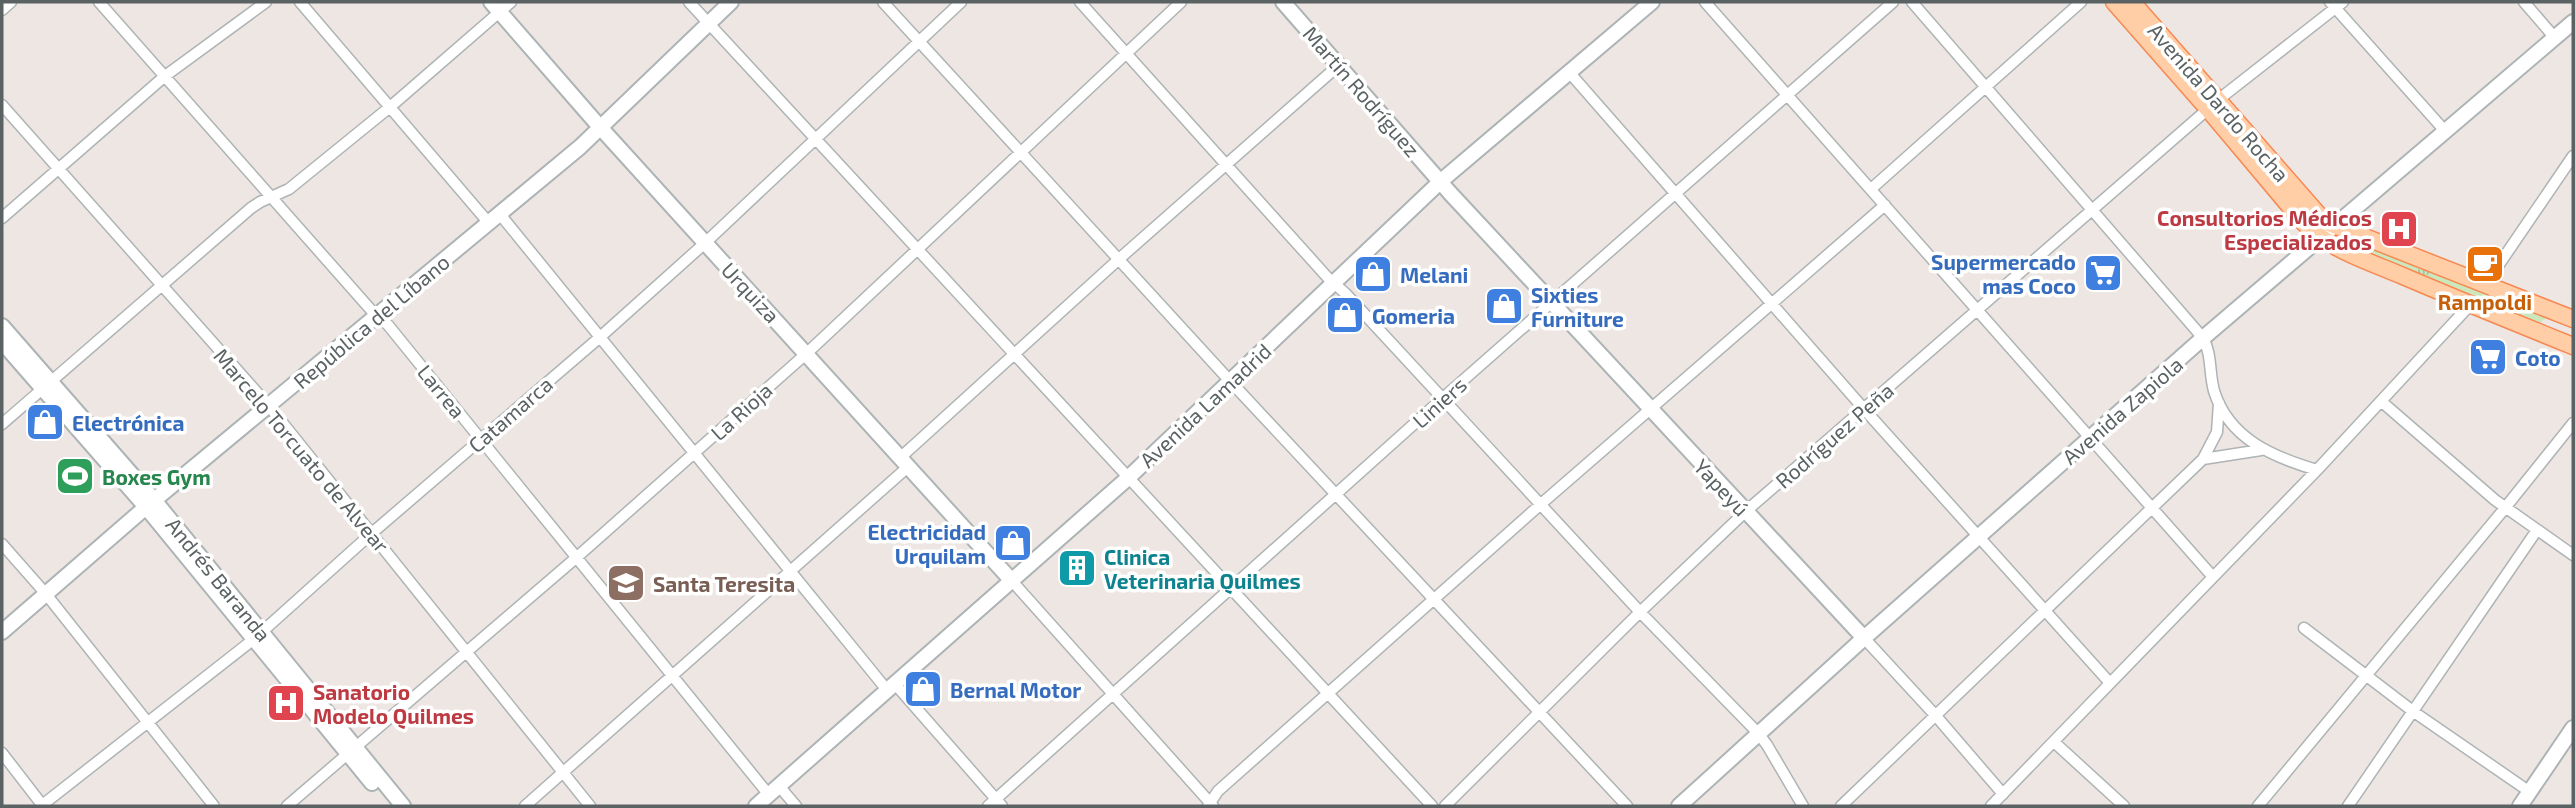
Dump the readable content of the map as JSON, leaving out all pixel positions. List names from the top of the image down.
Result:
{
  "streets": {
    "main road": ["Avenida Dardo Rocha"],
    "street": [
      "Martín Rodríguez",
      "Urquiza",
      "República del Líbano",
      "Larrea",
      "Liniers",
      "Avenida Lamadrid",
      "Avenida Zapiola",
      "La Rioja",
      "Catamarca",
      "Rodríguez Peña",
      "Marcelo Torcuato de Alvear",
      "Yapeyú",
      "Andrés Baranda"
    ]
  },
  "crossings": [
    ["Martín Rodríguez", "Avenida Lamadrid"],
    ["Martín Rodríguez", "Yapeyú"],
    ["Avenida Dardo Rocha", "Avenida Zapiola"],
    ["Avenida Dardo Rocha", "Rodríguez Peña"],
    ["Urquiza", "República del Líbano"],
    ["Urquiza", "Avenida Lamadrid"],
    ["Urquiza", "La Rioja"],
    ["Urquiza", "Catamarca"],
    ["República del Líbano", "Larrea"],
    ["República del Líbano", "Marcelo Torcuato de Alvear"],
    ["República del Líbano", "Andrés Baranda"],
    ["Larrea", "Avenida Lamadrid"],
    ["Larrea", "La Rioja"],
    ["Larrea", "Catamarca"],
    ["Liniers", "Yapeyú"],
    ["Avenida Lamadrid", "Yapeyú"],
    ["Avenida Zapiola", "Yapeyú"],
    ["La Rioja", "Marcelo Torcuato de Alvear"],
    ["La Rioja", "Andrés Baranda"],
    ["Catamarca", "Marcelo Torcuato de Alvear"],
    ["Catamarca", "Andrés Baranda"],
    ["Rodríguez Peña", "Yapeyú"]
  ],
  "places": {
    "hospital": ["Consultorios Médicos Especializados", "Sanatorio Modelo Quilmes"],
    "cafe": ["Rampoldi"],
    "supermarket": ["Supermercado mas Coco", "Coto"],
    "shop": [
      "Melani",
      "Sixties Furniture",
      "Gomeria",
      "Electrónica",
      "Electricidad Urquilam",
      "Bernal Motor"
    ],
    "sports": ["Boxes Gym"],
    "building": ["Clinica Veterinaria Quilmes"],
    "school or university": ["Santa Teresita"]
  }
}
